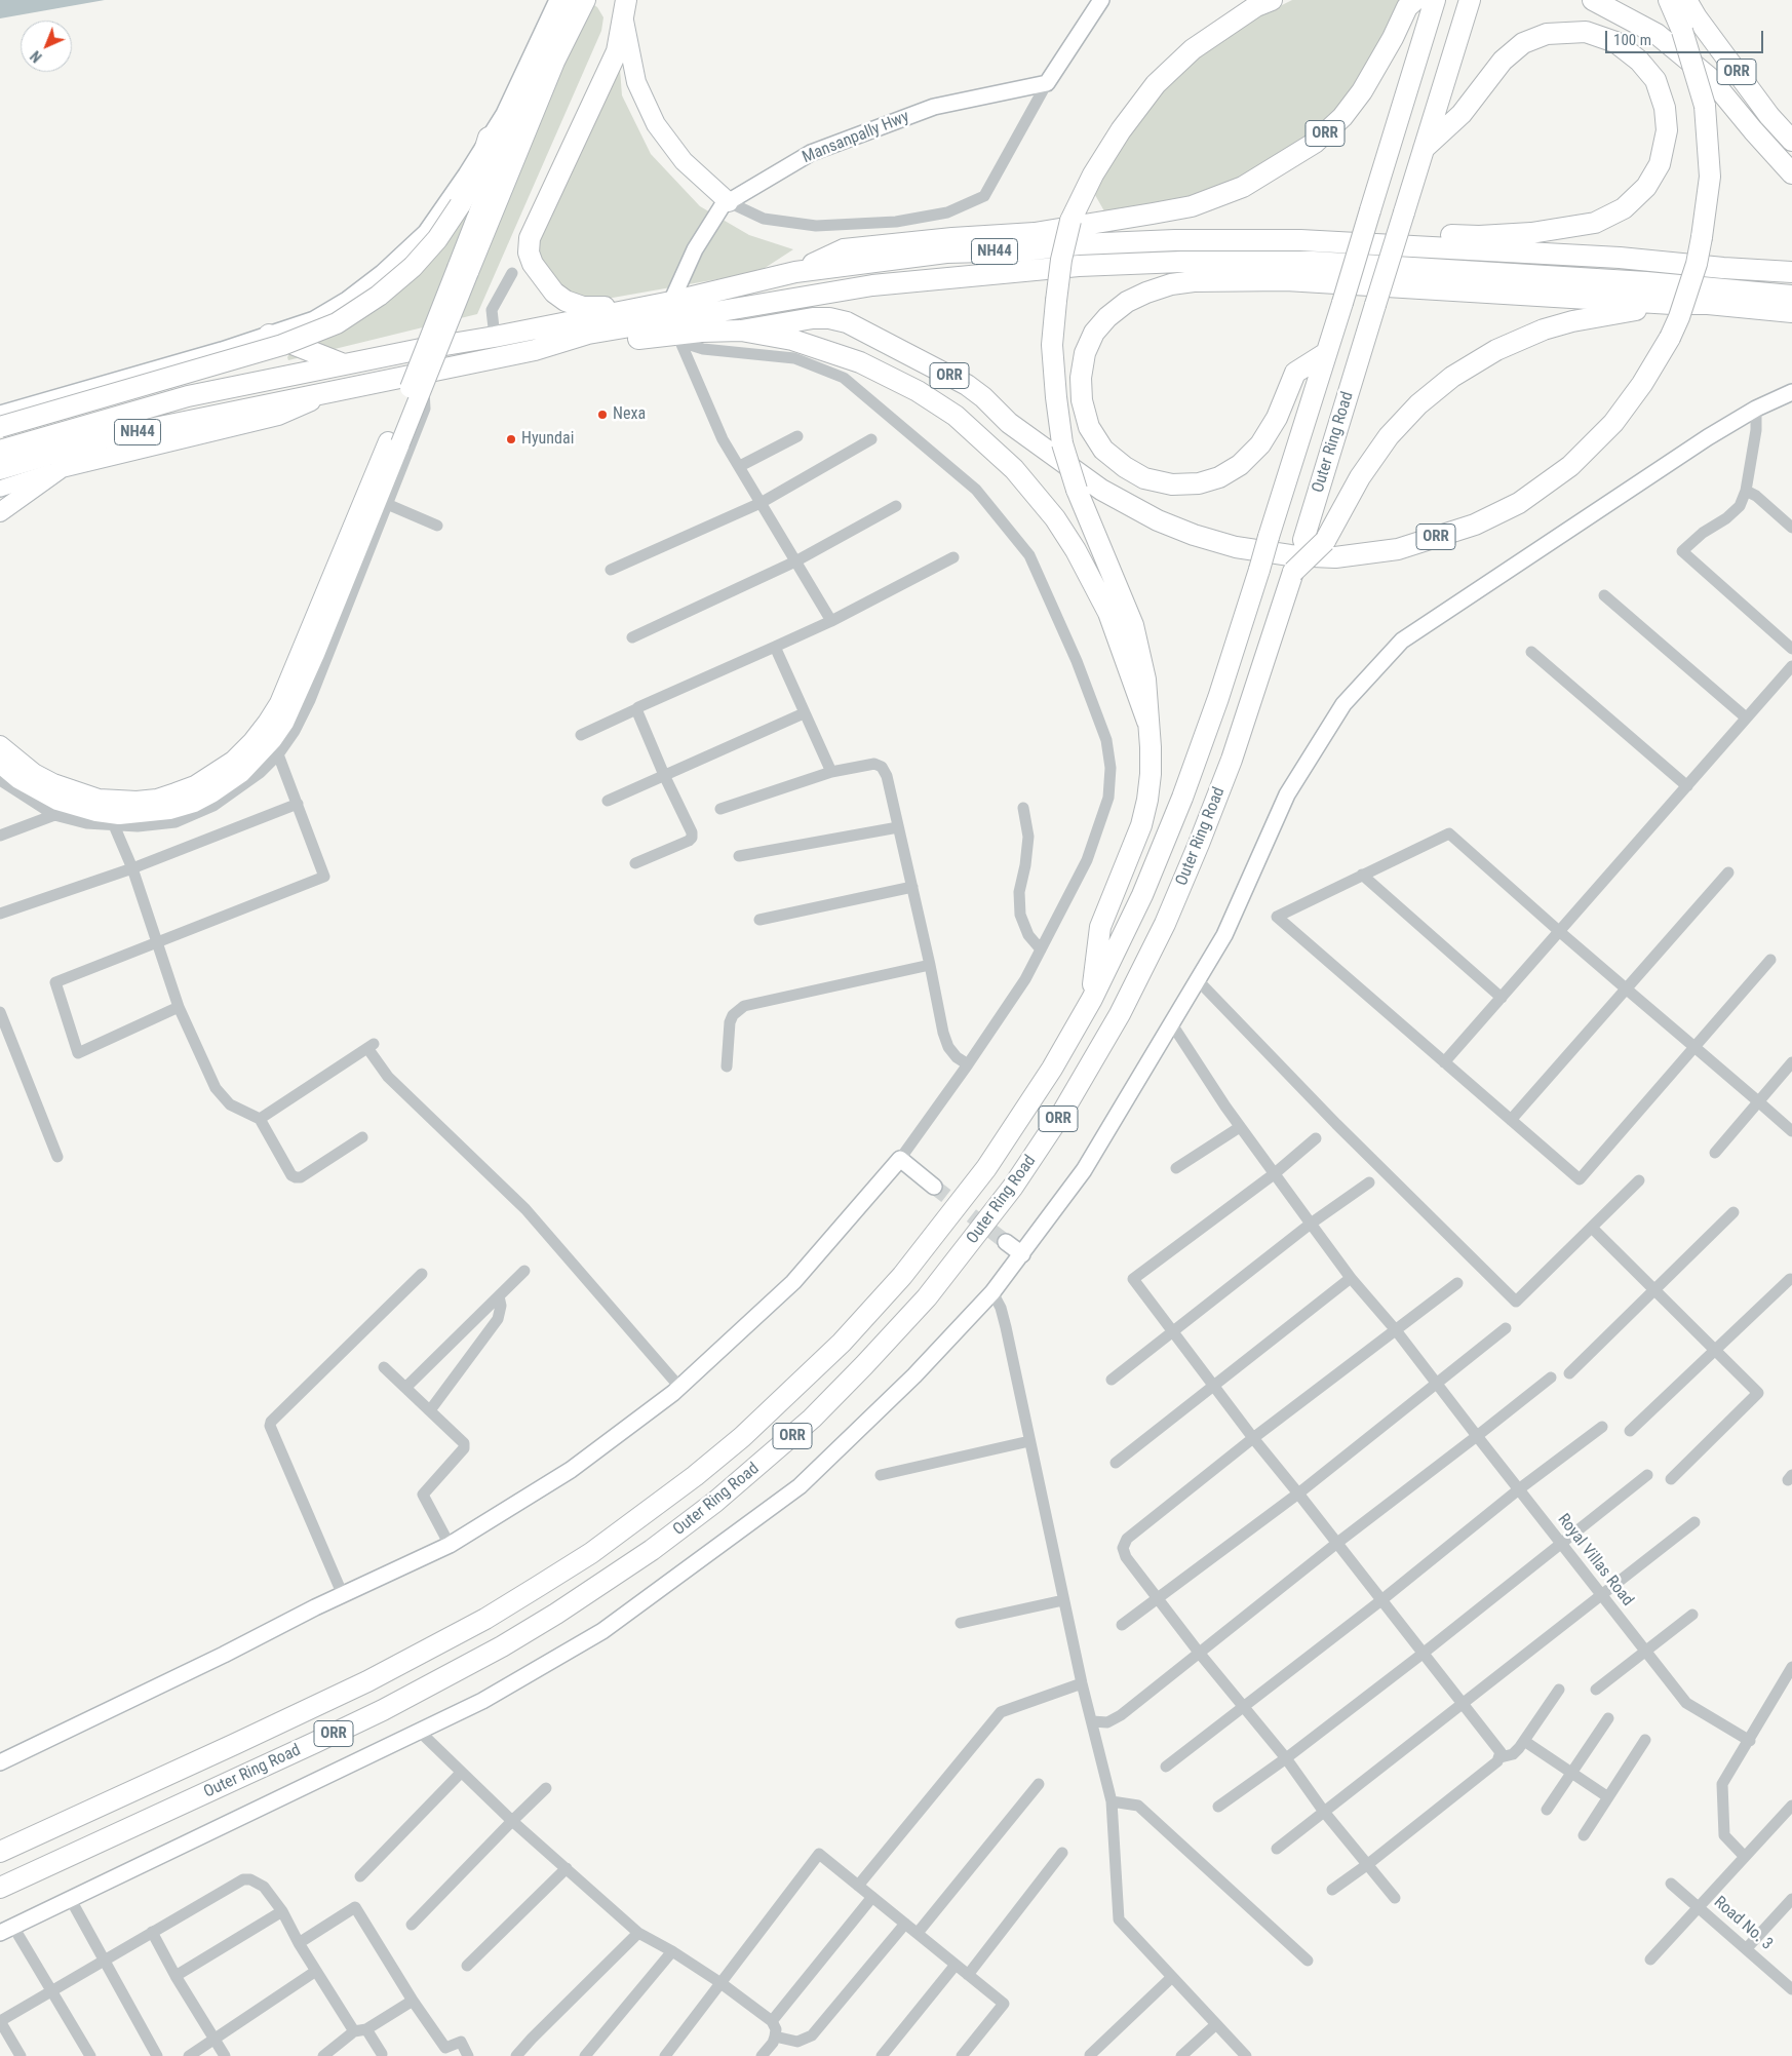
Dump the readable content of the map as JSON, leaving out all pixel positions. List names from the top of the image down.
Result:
{
  "streets": {
    "highway": ["ORR", "NH44", "Outer Ring Road"],
    "street": ["Mansanpally Hwy", "Royal Villas Road", "Road No. 3"]
  },
  "crossings": [
    ["ORR", "NH44"],
    ["ORR", "Outer Ring Road"],
    ["Mansanpally Hwy", "NH44"]
  ],
  "places": ["Nexa", "Hyundai"],
  "scale_bar": "100 m",
  "north": "bottom left"
}
